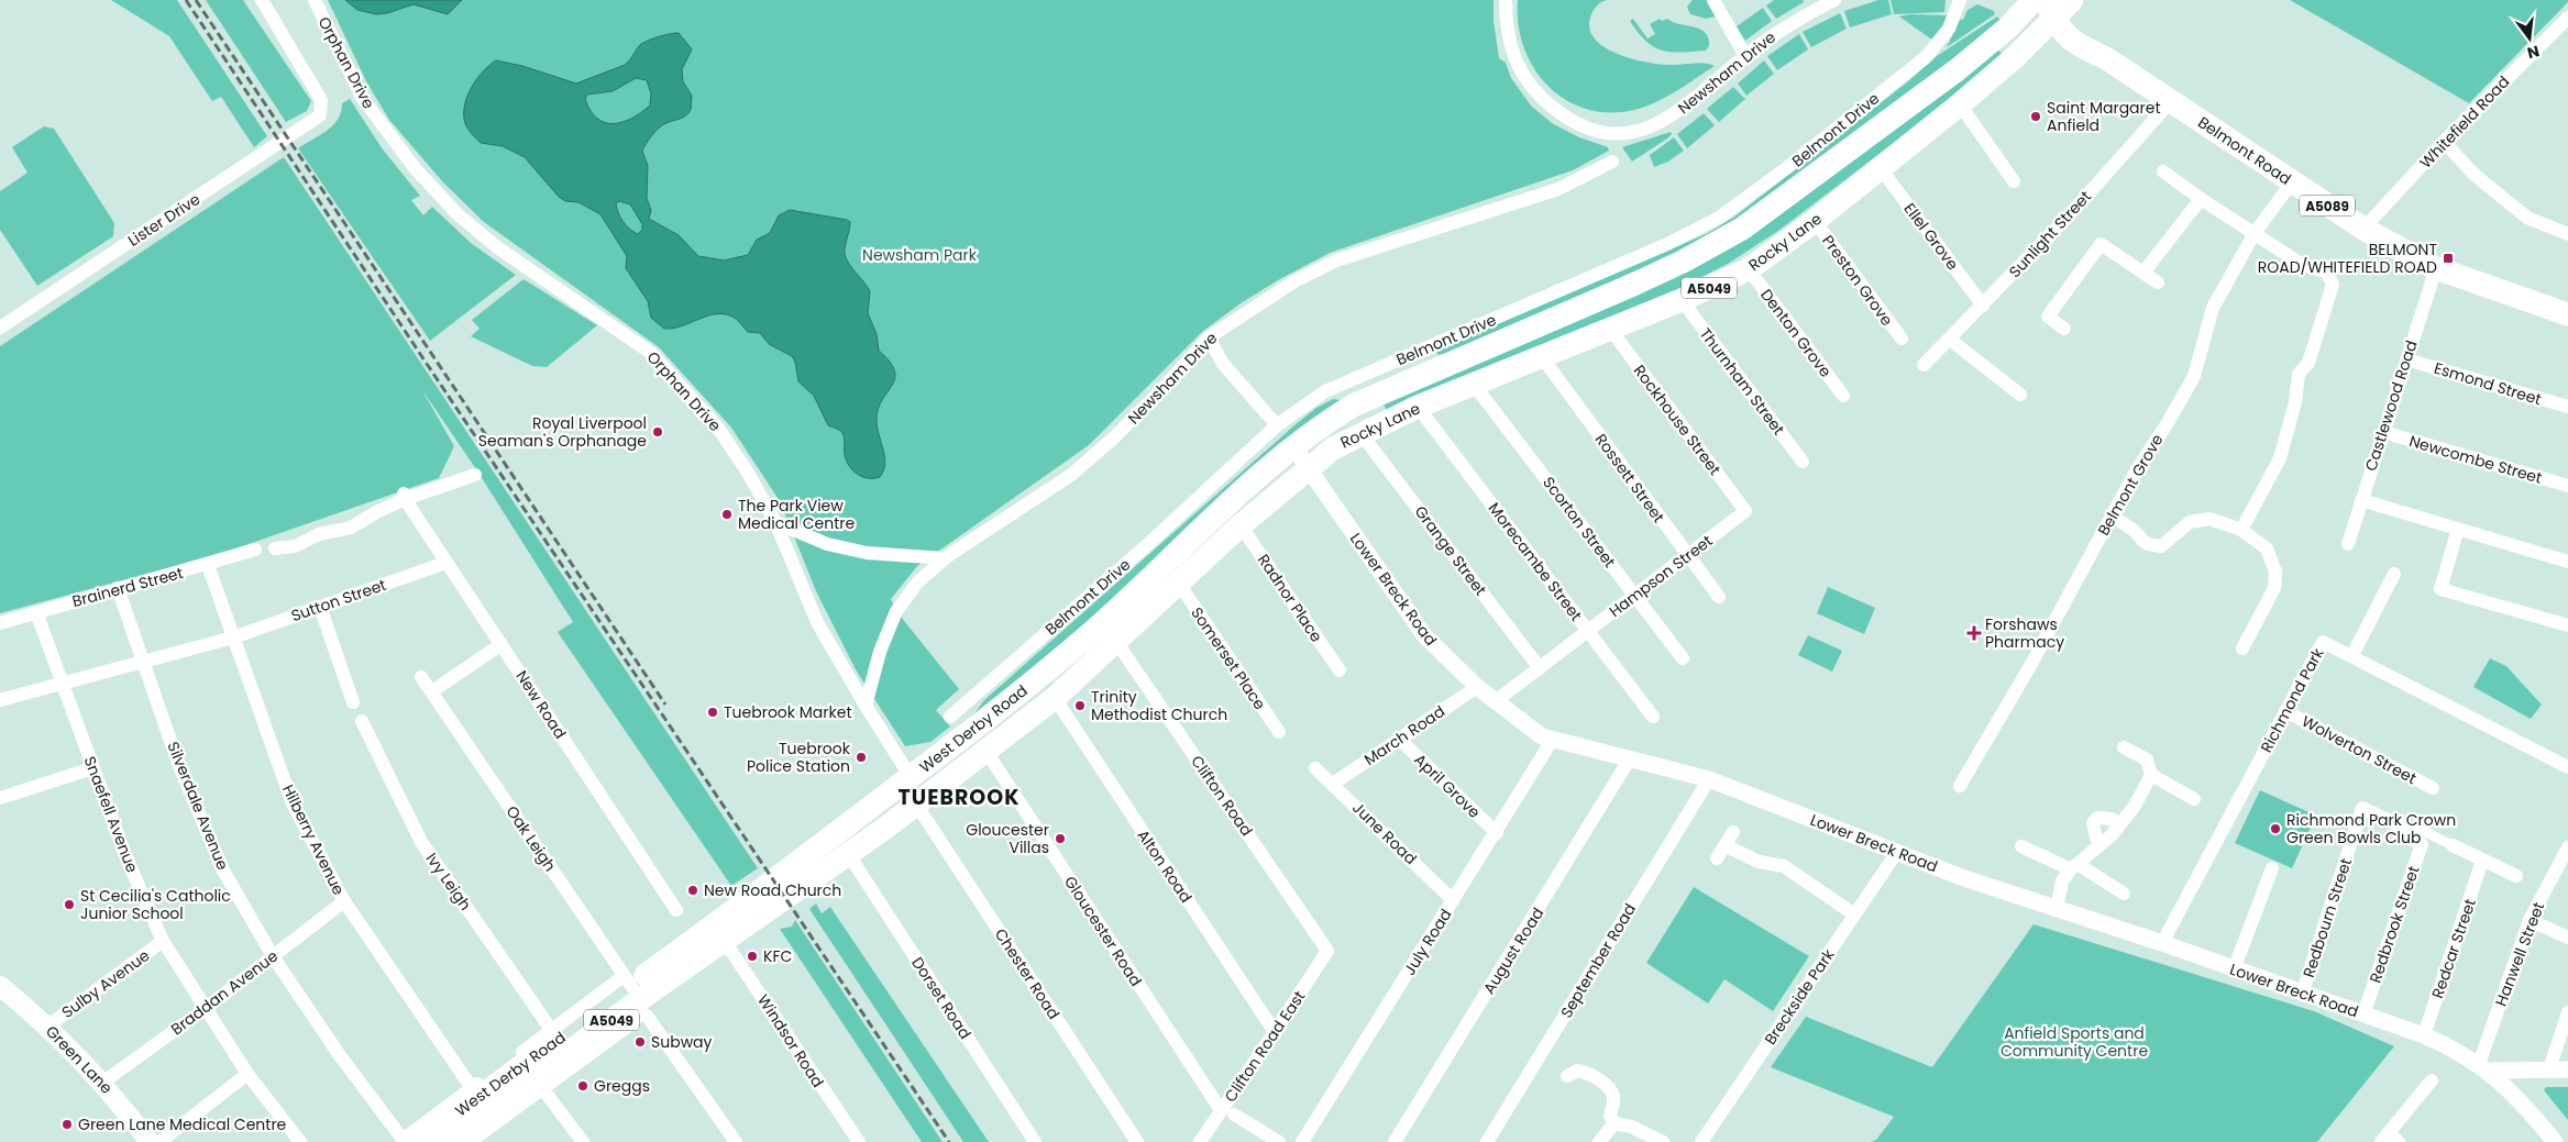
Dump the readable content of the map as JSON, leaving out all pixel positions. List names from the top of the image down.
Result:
{
  "streets": {
    "highway": [
      "Belmont Road",
      "A5089",
      "Rocky Lane",
      "A5049",
      "West Derby Road"
    ],
    "main road": ["Green Lane"],
    "street": [
      "Orphan Drive",
      "Newsham Drive",
      "Whitefield Road",
      "Belmont Drive",
      "Lister Drive",
      "Sunlight Street",
      "Ellel Grove",
      "Preston Grove",
      "Denton Grove",
      "Thurnham Street",
      "Esmond Street",
      "Castlewood Road",
      "Rockhouse Street",
      "Newcombe Street",
      "Rossett Street",
      "Belmont Grove",
      "Scorton Street",
      "Grange Street",
      "Morecambe Street",
      "Hampson Street",
      "Brainerd Street",
      "Lower Breck Road",
      "Radnor Place",
      "Sutton Street",
      "Somerset Place",
      "Richmond Park",
      "New Road",
      "March Road",
      "Wolverton Street",
      "April Grove",
      "Clifton Road",
      "Silverdale Avenue",
      "Snaefell Avenue",
      "June Road",
      "Oak Leigh",
      "Hilberry Avenue",
      "Alton Road",
      "Ivy Leigh",
      "Redbourn Street",
      "Redbrook Street",
      "Gloucester Road",
      "July Road",
      "Redcar Street",
      "August Road",
      "Hanwell Street",
      "September Road",
      "Chester Road",
      "Sulby Avenue",
      "Braddan Avenue",
      "Breckside Park",
      "Dorset Road",
      "Windsor Road",
      "Clifton Road East"
    ]
  },
  "crossings": [
    ["Orphan Drive", "Newsham Drive"],
    ["Orphan Drive", "West Derby Road"],
    ["Whitefield Road", "Belmont Road"],
    ["Belmont Road", "Sunlight Street"],
    ["Belmont Road", "Rocky Lane"],
    ["Belmont Road", "Castlewood Road"],
    ["Belmont Road", "Belmont Grove"],
    ["Sunlight Street", "Ellel Grove"],
    ["Ellel Grove", "Rocky Lane"],
    ["Rocky Lane", "Preston Grove"],
    ["Rocky Lane", "Denton Grove"],
    ["Rocky Lane", "Thurnham Street"],
    ["Rocky Lane", "Rockhouse Street"],
    ["Rocky Lane", "Rossett Street"],
    ["Rocky Lane", "Scorton Street"],
    ["Rocky Lane", "Grange Street"],
    ["Rocky Lane", "Morecambe Street"],
    ["Rocky Lane", "Lower Breck Road"],
    ["Rocky Lane", "West Derby Road"],
    ["Esmond Street", "Castlewood Road"],
    ["Castlewood Road", "Newcombe Street"],
    ["Rockhouse Street", "Hampson Street"],
    ["Rossett Street", "Hampson Street"],
    ["Scorton Street", "Hampson Street"],
    ["Grange Street", "Hampson Street"],
    ["Morecambe Street", "Hampson Street"],
    ["Hampson Street", "Lower Breck Road"],
    ["Brainerd Street", "Silverdale Avenue"],
    ["Brainerd Street", "Snaefell Avenue"],
    ["Brainerd Street", "Hilberry Avenue"],
    ["Lower Breck Road", "Richmond Park"],
    ["Lower Breck Road", "West Derby Road"],
    ["Lower Breck Road", "March Road"],
    ["Lower Breck Road", "Redbourn Street"],
    ["Lower Breck Road", "Redbrook Street"],
    ["Lower Breck Road", "July Road"],
    ["Lower Breck Road", "Redcar Street"],
    ["Lower Breck Road", "August Road"],
    ["Lower Breck Road", "Hanwell Street"],
    ["Lower Breck Road", "September Road"],
    ["Lower Breck Road", "Breckside Park"],
    ["Radnor Place", "West Derby Road"],
    ["Sutton Street", "New Road"],
    ["Sutton Street", "Silverdale Avenue"],
    ["Sutton Street", "Hilberry Avenue"],
    ["Somerset Place", "West Derby Road"],
    ["Richmond Park", "Wolverton Street"],
    ["West Derby Road", "Clifton Road"],
    ["West Derby Road", "Silverdale Avenue"],
    ["West Derby Road", "Oak Leigh"],
    ["West Derby Road", "Alton Road"],
    ["West Derby Road", "Gloucester Road"],
    ["West Derby Road", "Chester Road"],
    ["West Derby Road", "Dorset Road"],
    ["West Derby Road", "Windsor Road"],
    ["March Road", "April Grove"],
    ["March Road", "June Road"],
    ["April Grove", "July Road"],
    ["Clifton Road", "Clifton Road East"],
    ["Silverdale Avenue", "Braddan Avenue"],
    ["Snaefell Avenue", "Sulby Avenue"],
    ["Snaefell Avenue", "Braddan Avenue"],
    ["June Road", "July Road"],
    ["Hilberry Avenue", "Braddan Avenue"],
    ["Alton Road", "Clifton Road East"],
    ["Redbourn Street", "Redbrook Street"],
    ["Gloucester Road", "Clifton Road East"],
    ["Sulby Avenue", "Green Lane"],
    ["Braddan Avenue", "Green Lane"]
  ],
  "districts": ["TUEBROOK"],
  "parks": ["Newsham Park", "Anfield Sports and Community Centre"],
  "places": {
    "other": [
      "Saint Margaret Anfield",
      "Royal Liverpool Seaman's Orphanage",
      "The Park View Medical Centre",
      "Trinity Methodist Church",
      "Tuebrook Market",
      "Tuebrook Police Station",
      "Richmond Park Crown Green Bowls Club",
      "Gloucester Villas",
      "New Road Church",
      "St Cecilia's Catholic Junior School",
      "KFC",
      "Subway",
      "Greggs",
      "Green Lane Medical Centre"
    ],
    "transit": ["BELMONT ROAD/WHITEFIELD ROAD"],
    "health": ["Forshaws Pharmacy"]
  },
  "north": "bottom"
}
